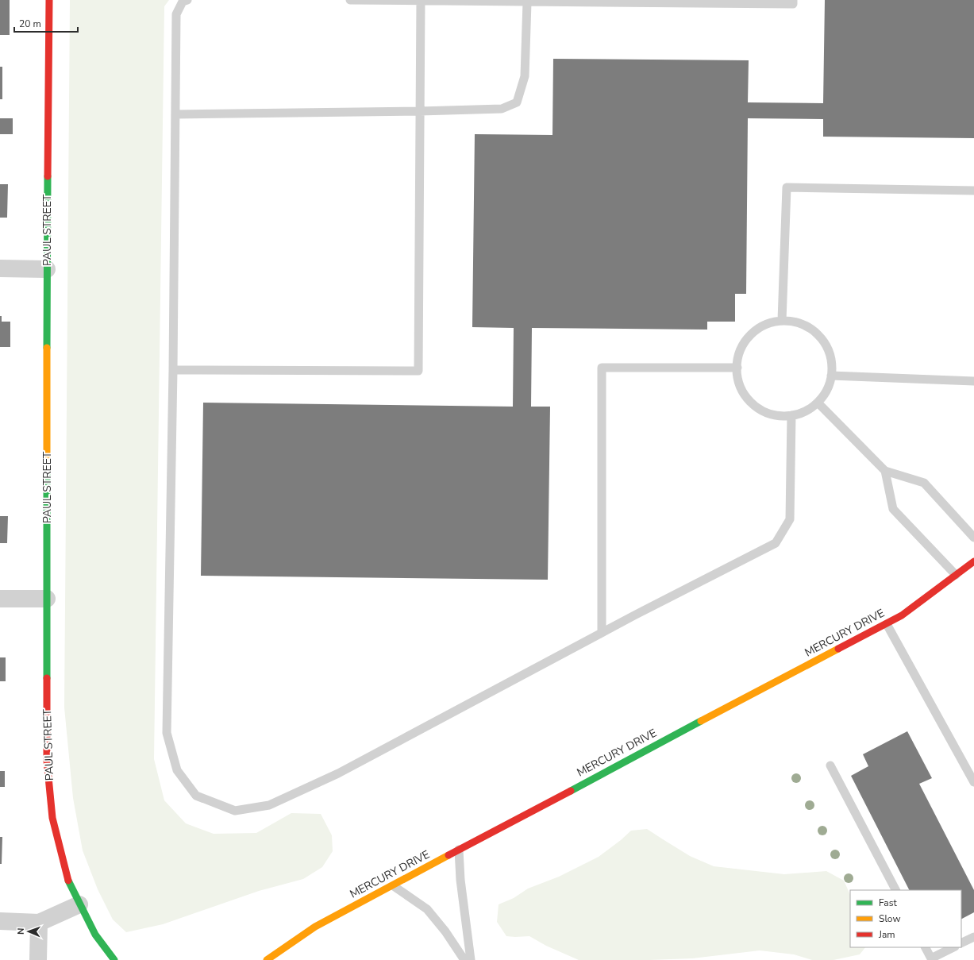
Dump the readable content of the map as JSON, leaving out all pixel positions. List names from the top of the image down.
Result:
{
  "streets": {
    "street": ["PAUL STREET", "MERCURY DRIVE"]
  },
  "legend": ["Fast", "Slow", "Jam"],
  "scale_bar": "20 m",
  "north": "left"
}
